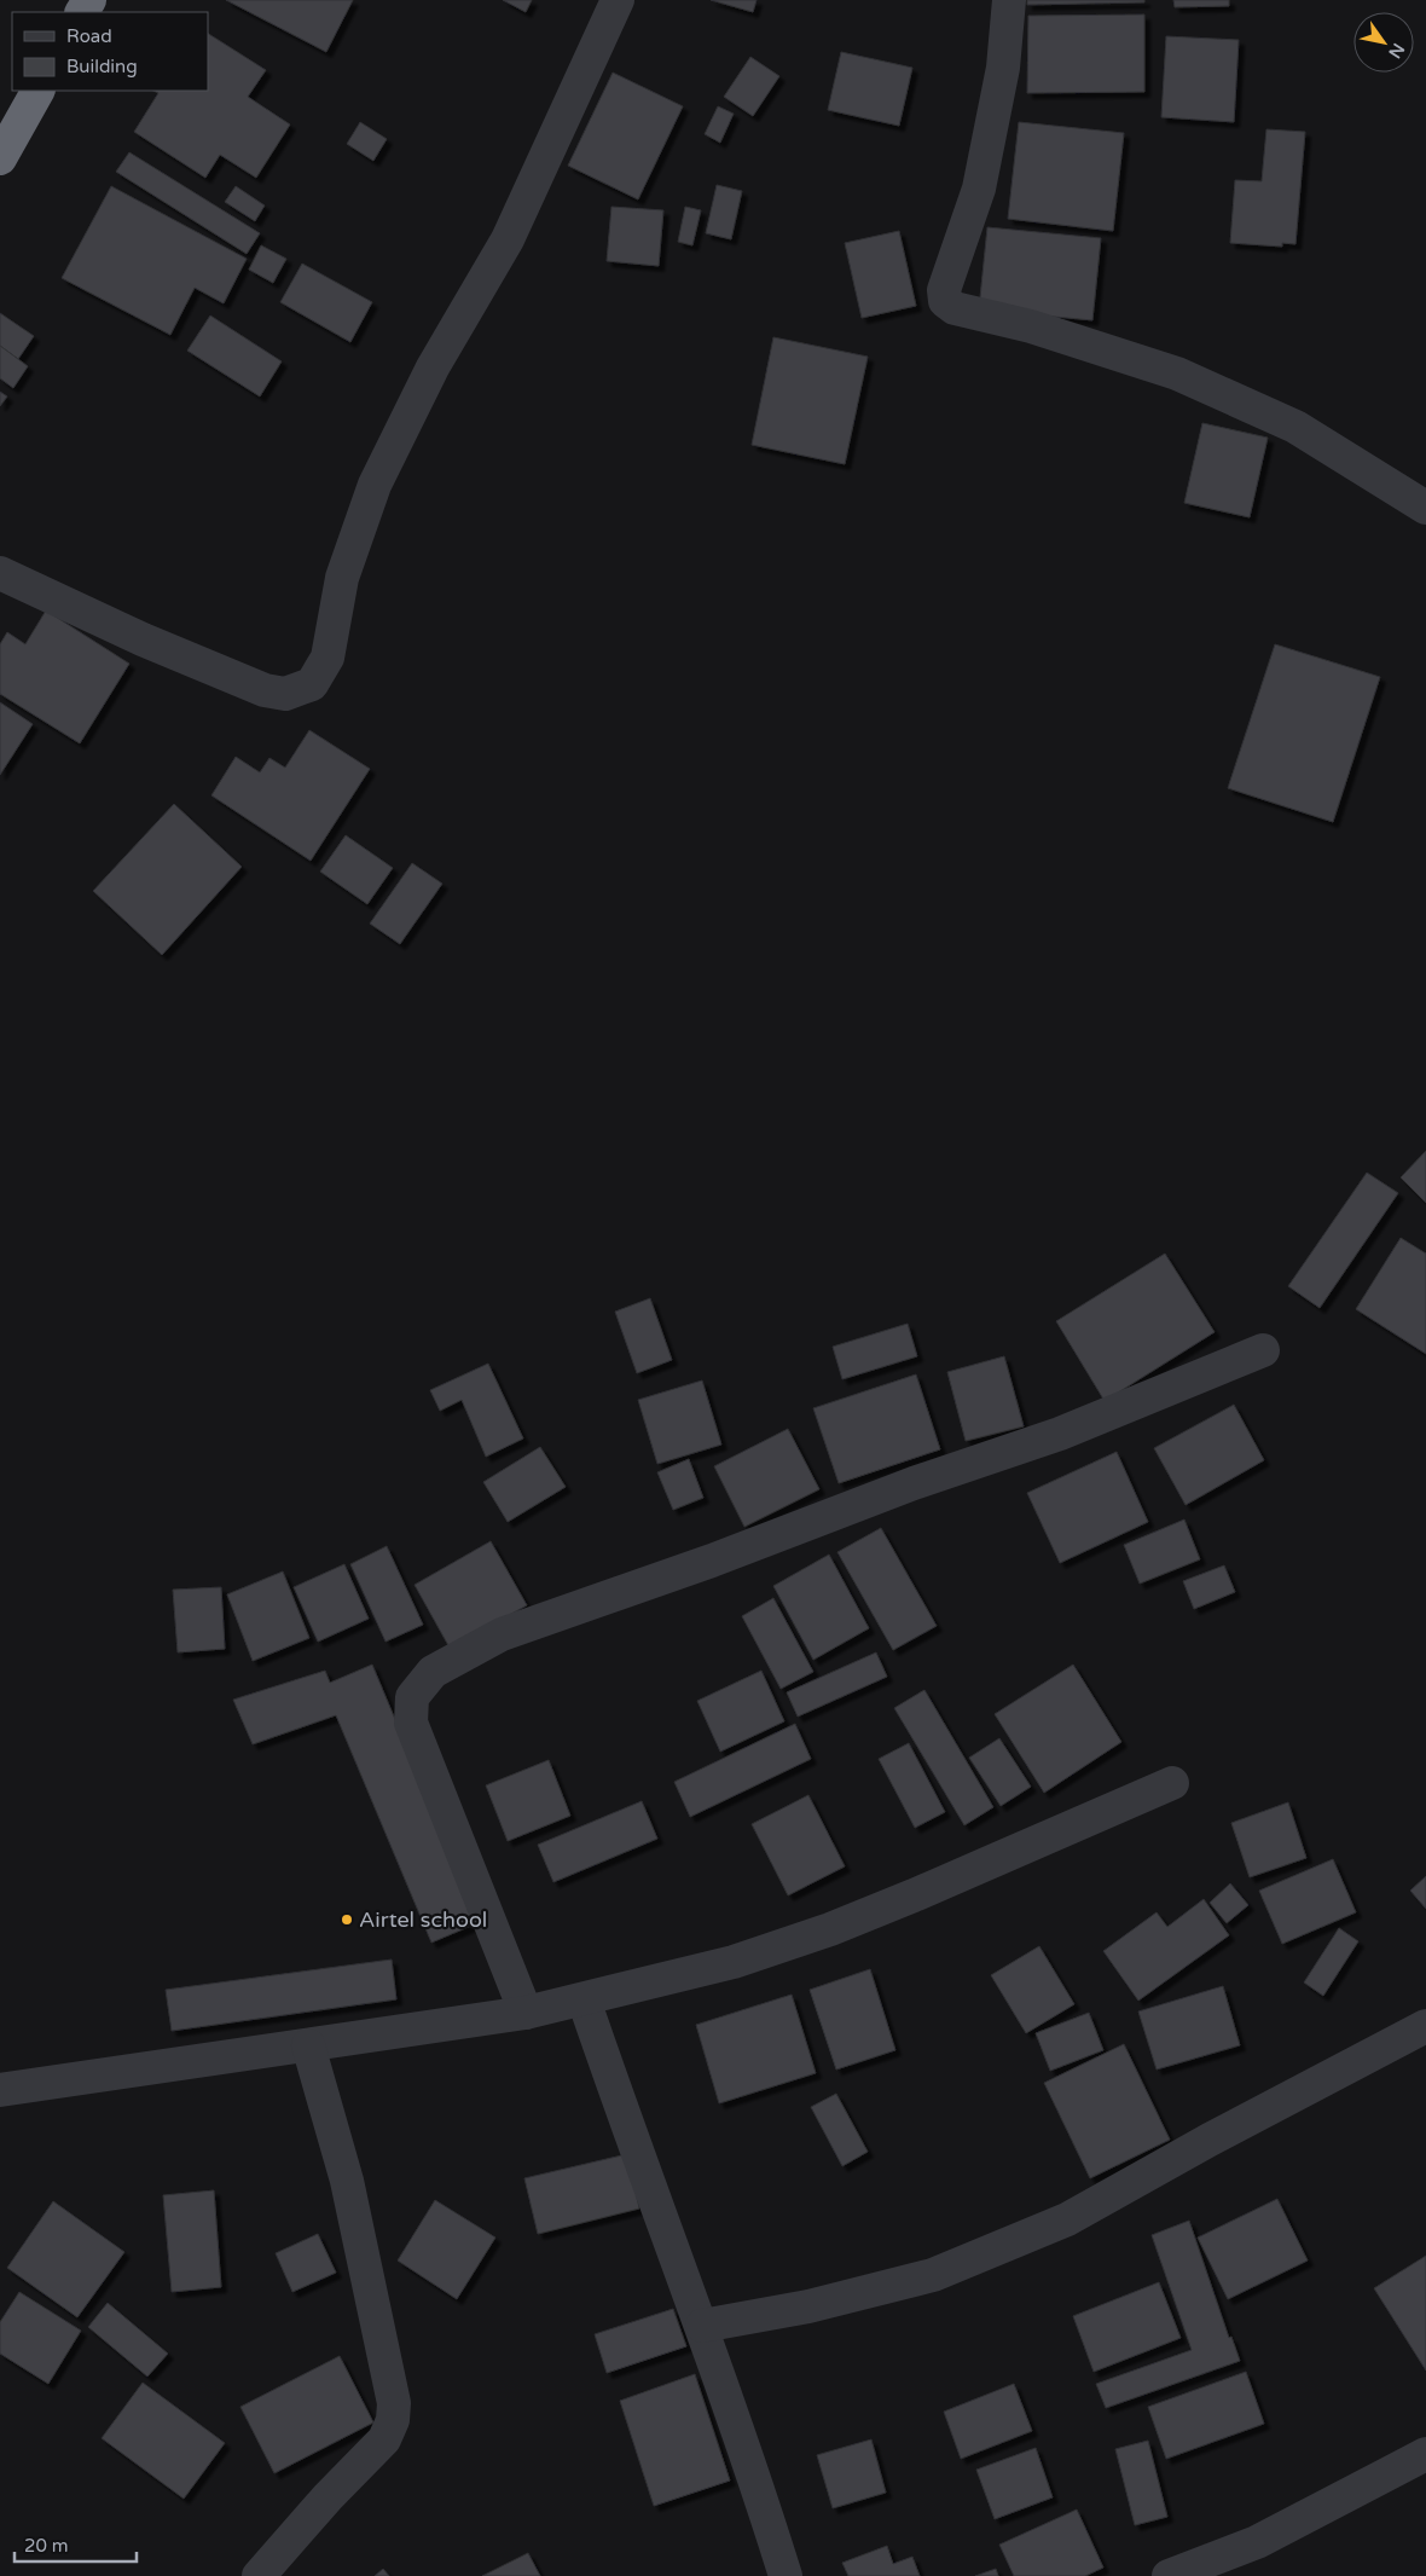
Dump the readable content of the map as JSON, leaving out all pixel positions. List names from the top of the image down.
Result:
{
  "places": ["Airtel school"],
  "legend": ["Road", "Building"],
  "scale_bar": "20 m",
  "north": "bottom right"
}
